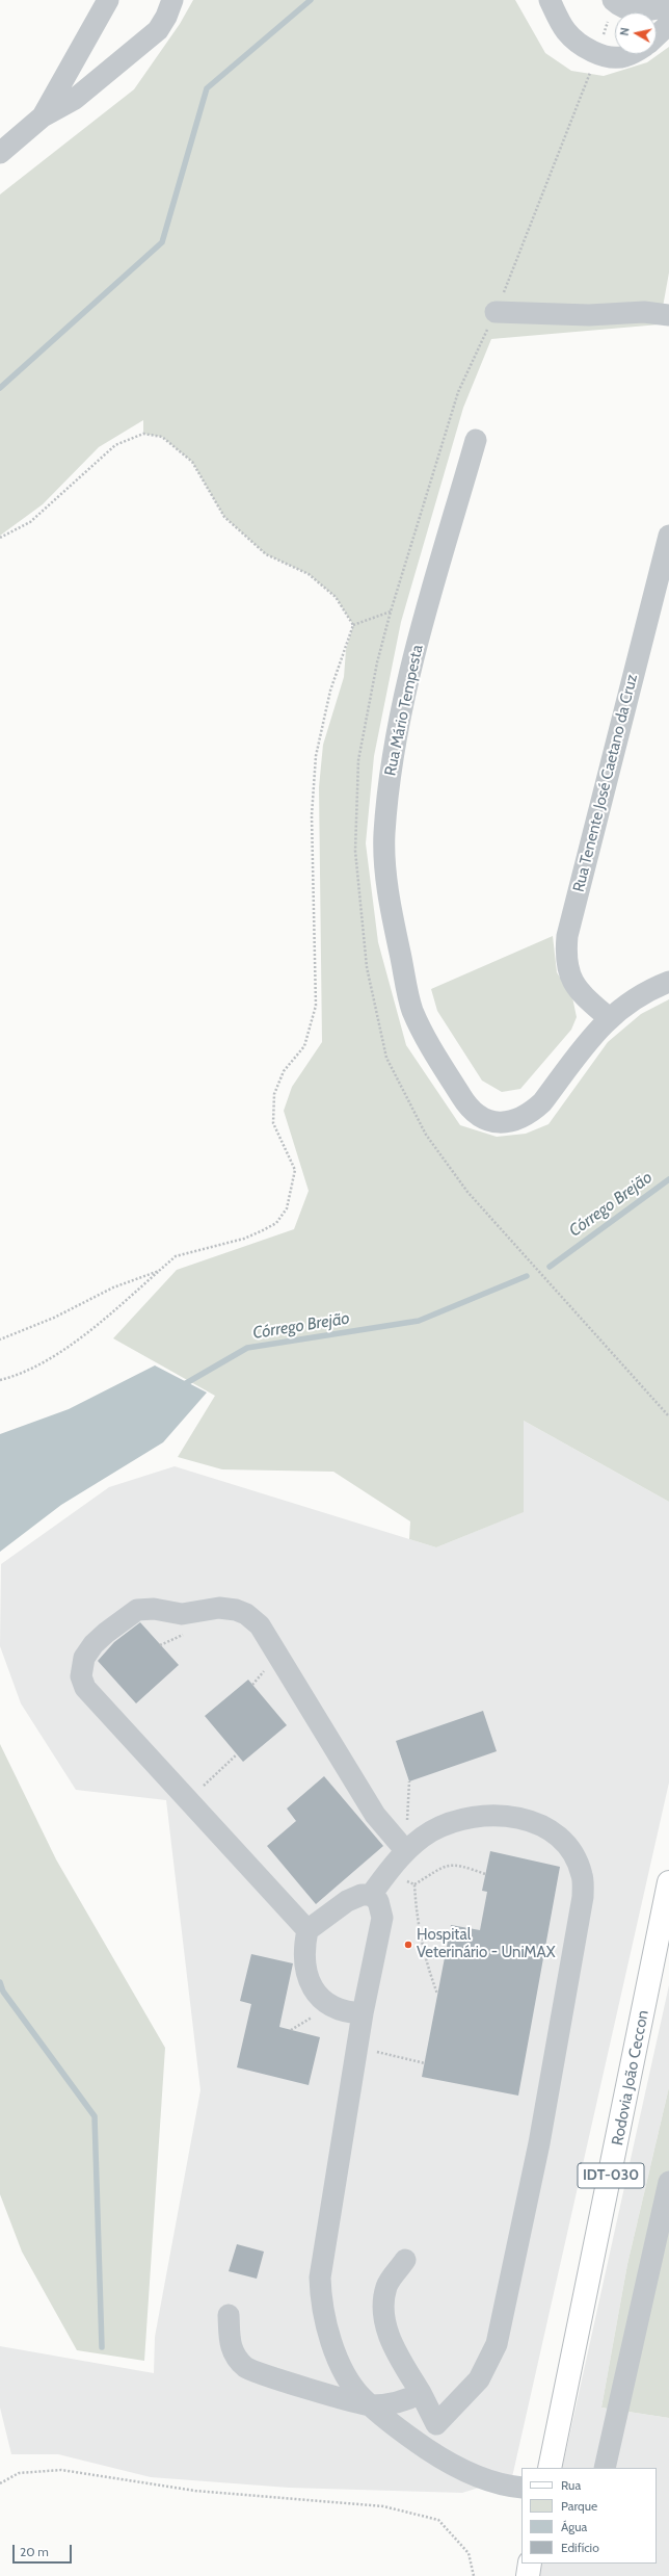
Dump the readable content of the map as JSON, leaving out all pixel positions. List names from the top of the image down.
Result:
{
  "streets": {
    "main road": ["Rodovia João Ceccon", "IDT-030"],
    "street": ["Rua Mário Tempesta", "Rua Tenente José Caetano da Cruz"]
  },
  "crossings": [
    ["Rua Mário Tempesta", "Rua Tenente José Caetano da Cruz"]
  ],
  "water": ["Córrego Brejão"],
  "places": ["Hospital Veterinário - UniMAX"],
  "legend": [
    "Rua",
    "Parque",
    "Água",
    "Edifício"
  ],
  "scale_bar": "20 m",
  "north": "left"
}
